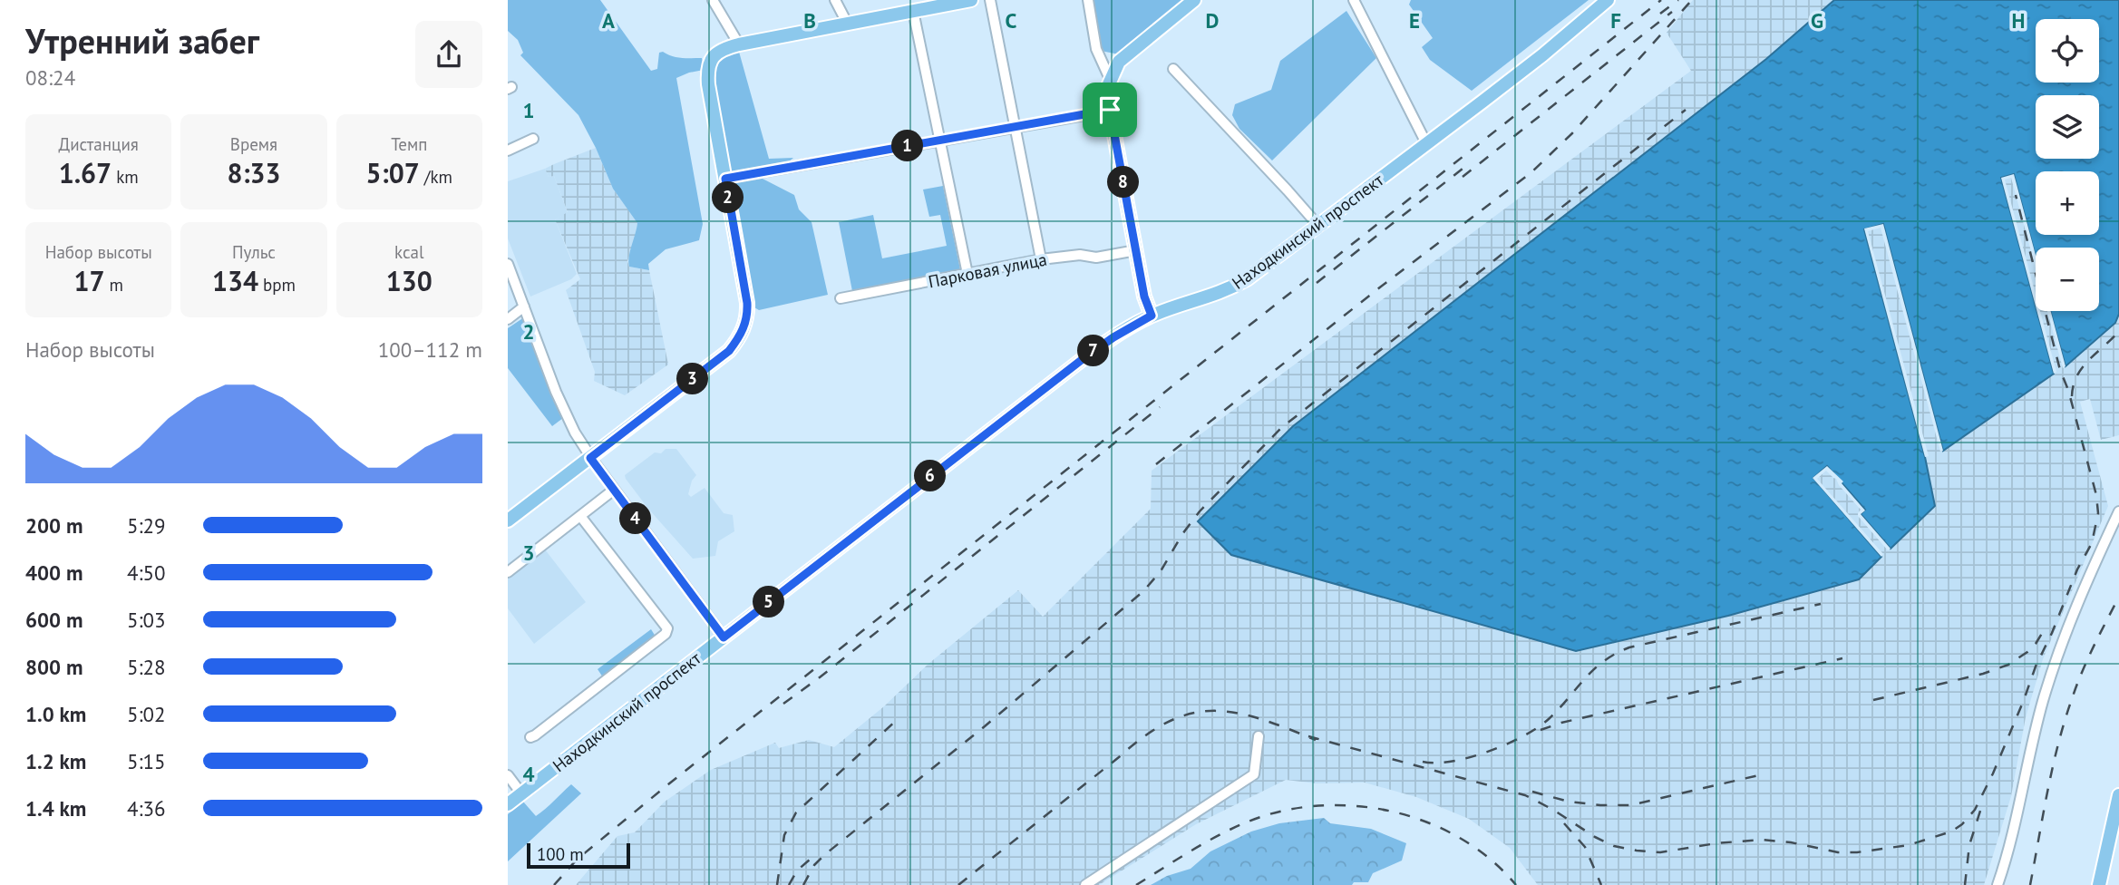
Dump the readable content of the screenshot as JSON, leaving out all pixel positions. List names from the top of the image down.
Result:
{
  "streets": {
    "main road": ["Находкинский проспект"],
    "street": ["Парковая улица"]
  },
  "scale_bar": "100 m",
  "page": {
    "heading": ["Утренний забег", "08:24"],
    "map_buttons": ["+", "−"],
    "stats": [
      ["Дистанция", "1.67 km"],
      ["Время", "8:33"],
      ["Темп", "5:07 /km"],
      ["Набор высоты", "17 m"],
      ["Пульс", "134 bpm"],
      ["kcal", "130"]
    ],
    "pins": [
      "1",
      "8",
      "2",
      "7",
      "3",
      "6",
      "4",
      "5"
    ],
    "chart": ["Набор высоты", "100–112 m"],
    "list": [
      {
        "name": "200 m",
        "note": "5:29"
      },
      {
        "name": "400 m",
        "note": "4:50"
      },
      {
        "name": "600 m",
        "note": "5:03"
      },
      {
        "name": "800 m",
        "note": "5:28"
      },
      {
        "name": "1.0 km",
        "note": "5:02"
      },
      {
        "name": "1.2 km",
        "note": "5:15"
      },
      {
        "name": "1.4 km",
        "note": "4:36"
      }
    ],
    "scale": "100 m"
  },
  "grid": {
    "columns": [
      "A",
      "B",
      "C",
      "D",
      "E",
      "F",
      "G",
      "H"
    ],
    "rows": [
      "1",
      "2",
      "3",
      "4"
    ]
  }
}
